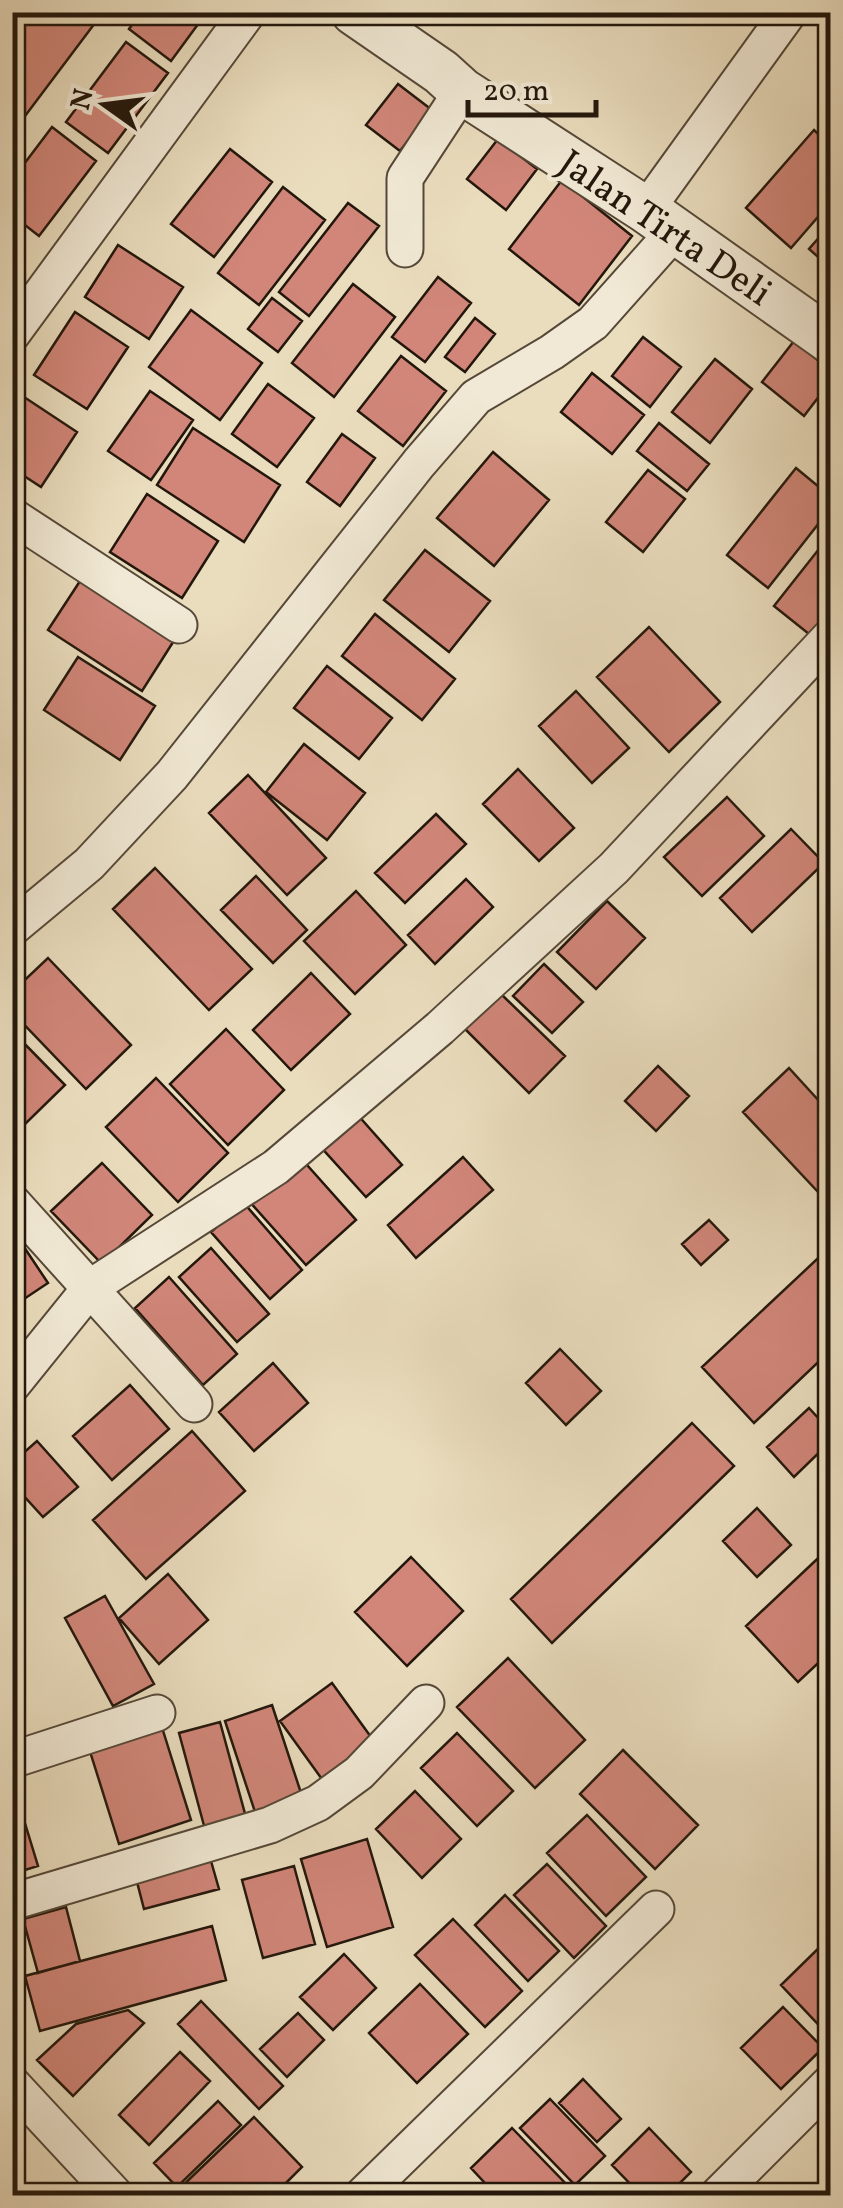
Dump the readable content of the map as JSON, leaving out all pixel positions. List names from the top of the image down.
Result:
{
  "streets": {
    "street": ["Jalan Tirta Deli"]
  },
  "scale_bar": "20 m",
  "north": "left"
}
